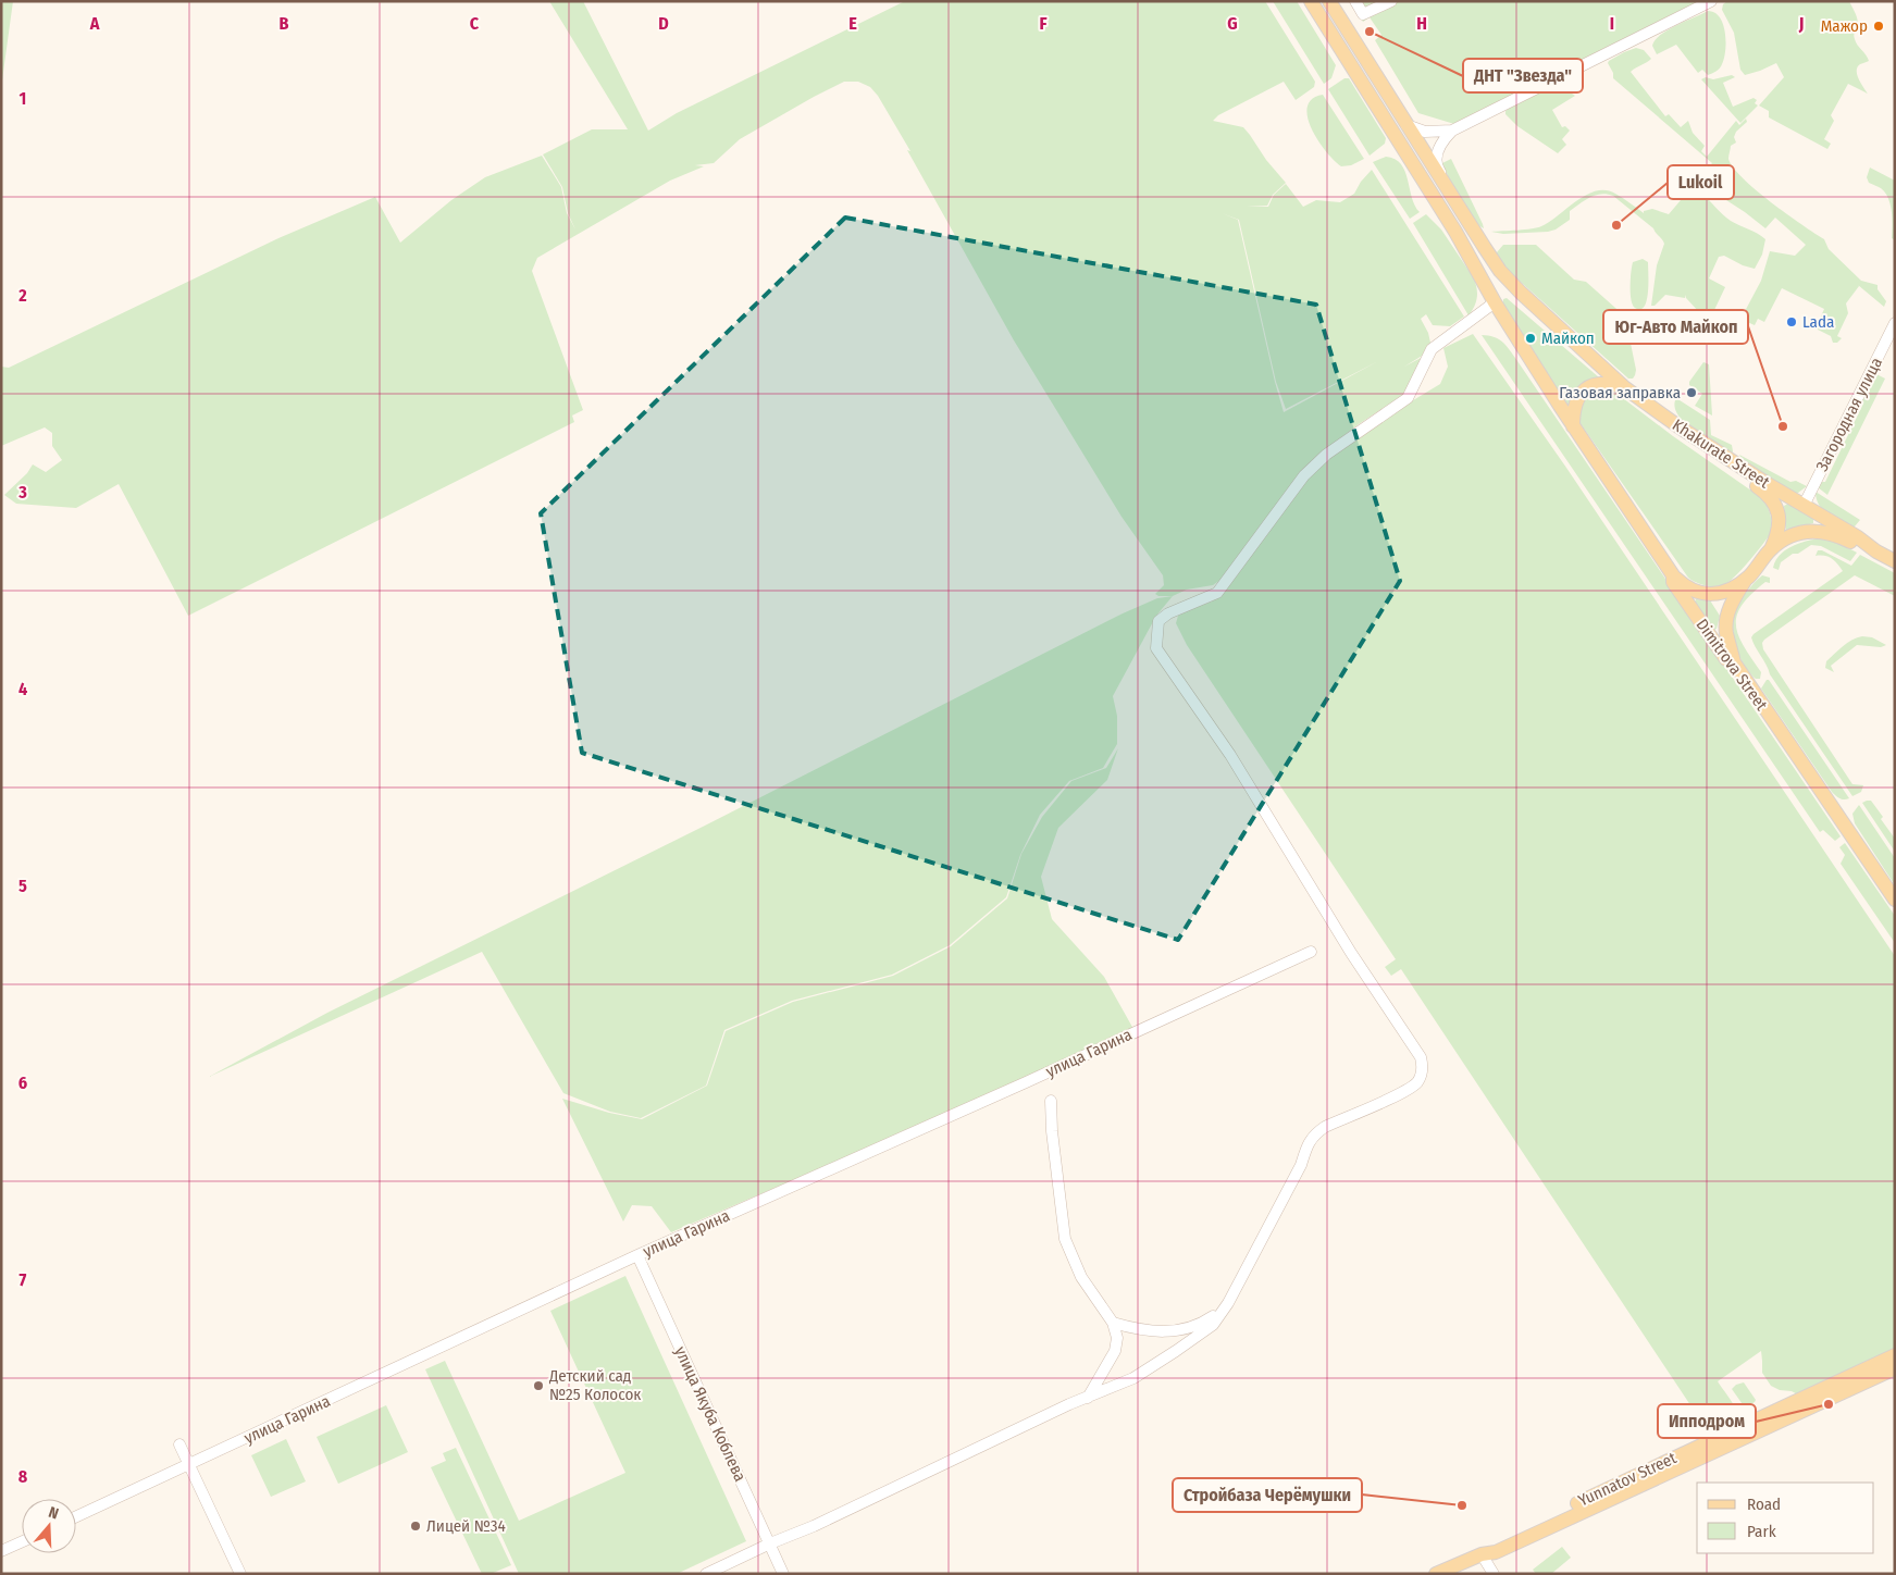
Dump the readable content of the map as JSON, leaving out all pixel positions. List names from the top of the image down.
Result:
{
  "streets": {
    "main road": ["Khakurate Street", "Dimitrova Street", "Yunnatov Street"],
    "street": ["Загородная улица", "улица Гарина", "улица Якуба Коблева"]
  },
  "crossings": [
    ["Загородная улица", "Khakurate Street"],
    ["улица Гарина", "улица Якуба Коблева"]
  ],
  "places": [
    "Мажор",
    "ДНТ \"Звезда\"",
    "Lukoil",
    "Lada",
    "Майкоп",
    "Газовая заправка",
    "Юг-Авто Майкоп",
    "Детский сад №25 Колосок",
    "Ипподром",
    "Стройбаза Черёмушки",
    "Лицей №34"
  ],
  "legend": ["Road", "Park"],
  "north": "top",
  "grid": {
    "columns": [
      "A",
      "B",
      "C",
      "D",
      "E",
      "F",
      "G",
      "H",
      "I",
      "J"
    ],
    "rows": [
      "1",
      "2",
      "3",
      "4",
      "5",
      "6",
      "7",
      "8"
    ]
  }
}
